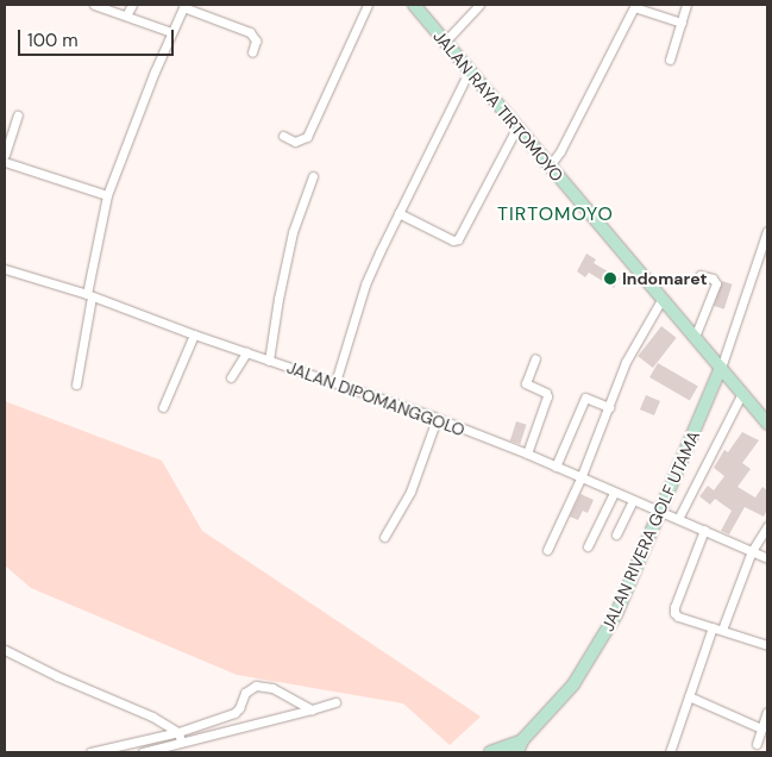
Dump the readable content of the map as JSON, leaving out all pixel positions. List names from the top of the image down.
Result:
{
  "streets": {
    "street": ["JALAN RAYA TIRTOMOYO", "JALAN DIPOMANGGOLO", "JALAN RIVERA GOLF UTAMA"]
  },
  "crossings": [
    ["JALAN RAYA TIRTOMOYO", "JALAN RIVERA GOLF UTAMA"],
    ["JALAN DIPOMANGGOLO", "JALAN RIVERA GOLF UTAMA"]
  ],
  "districts": ["TIRTOMOYO"],
  "places": ["Indomaret"],
  "scale_bar": "100 m"
}
